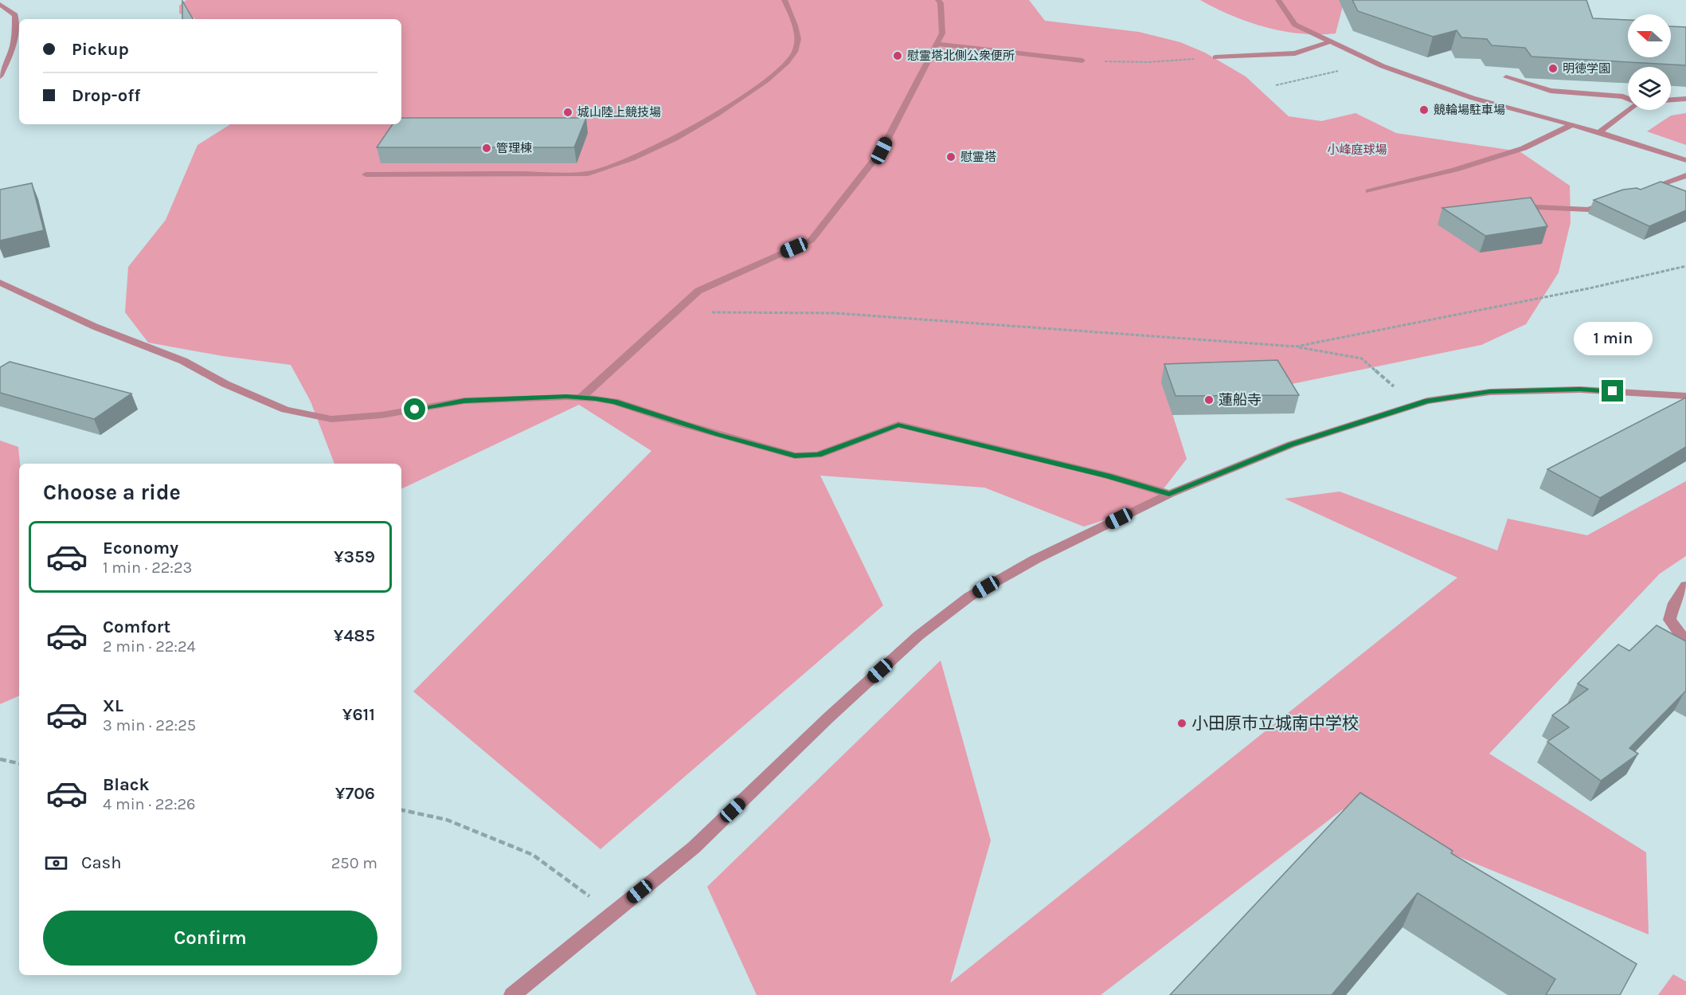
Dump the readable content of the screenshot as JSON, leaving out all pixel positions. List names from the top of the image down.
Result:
{
  "parks": ["小峰庭球場"],
  "places": [
    "慰霊塔北側公衆便所",
    "明徳学園",
    "競輪場駐車場",
    "城山陸上競技場",
    "管理棟",
    "慰霊塔",
    "蓮船寺",
    "小田原市立城南中学校"
  ],
  "north": "left",
  "page": {
    "banner": ["Pickup", "Drop-off"],
    "bubble": "1 min",
    "heading": "Choose a ride",
    "list": [
      {
        "name": "Economy",
        "note": "1 min · 22:23",
        "value": "¥359"
      },
      {
        "name": "Comfort",
        "note": "2 min · 22:24",
        "value": "¥485"
      },
      {
        "name": "XL",
        "note": "3 min · 22:25",
        "value": "¥611"
      },
      {
        "name": "Black",
        "note": "4 min · 22:26",
        "value": "¥706"
      }
    ],
    "pay": ["Cash", "250 m"],
    "buttons": "Confirm"
  }
}
